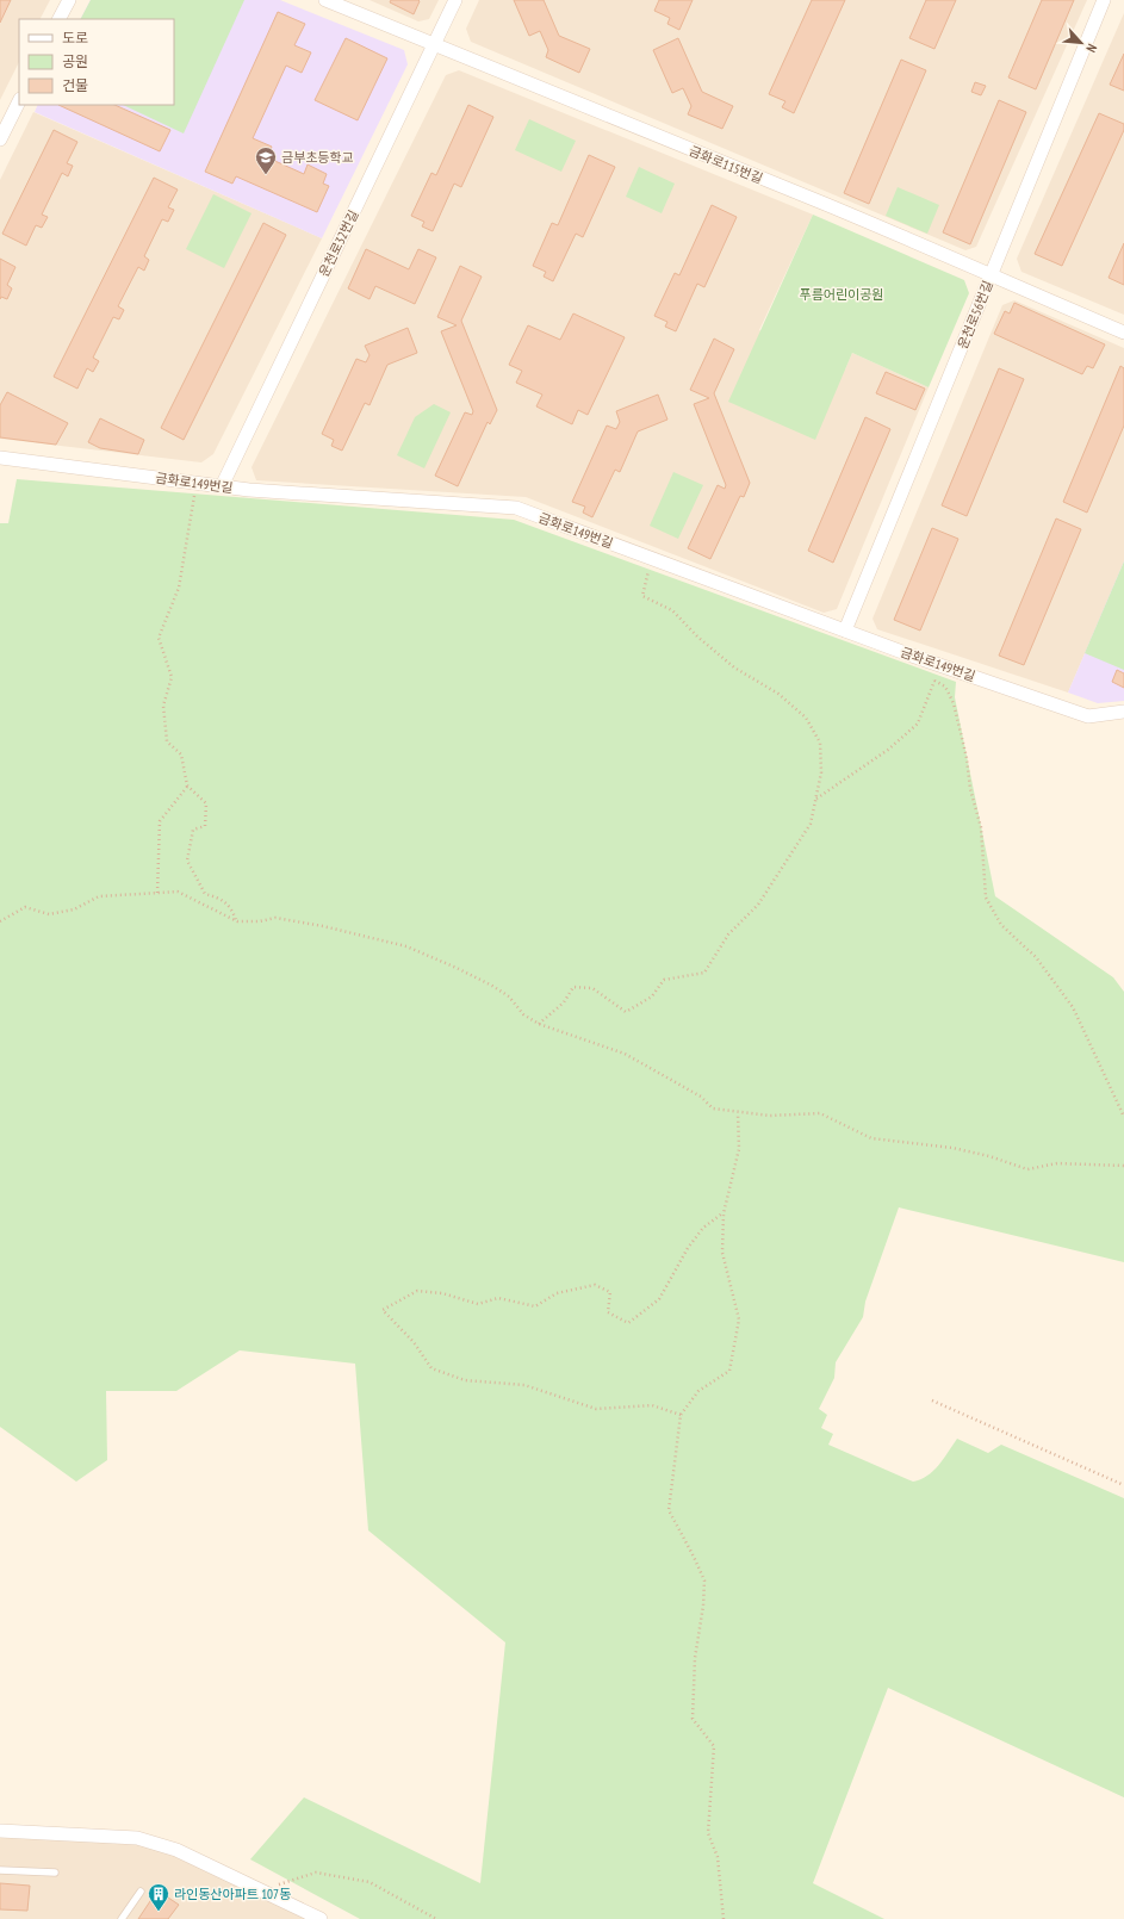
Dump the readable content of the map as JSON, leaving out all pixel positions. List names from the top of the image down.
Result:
{
  "streets": {
    "street": [
      "금화로115번길",
      "운천로32번길",
      "운천로56번길",
      "금화로149번길"
    ]
  },
  "crossings": [
    ["금화로115번길", "운천로32번길"],
    ["금화로115번길", "운천로56번길"],
    ["운천로32번길", "금화로149번길"],
    ["운천로56번길", "금화로149번길"]
  ],
  "parks": ["푸름어린이공원"],
  "places": {
    "school or university": ["금부초등학교"],
    "building": ["라인동산아파트 107동"]
  },
  "legend": ["도로", "공원", "건물"],
  "north": "bottom right"
}
